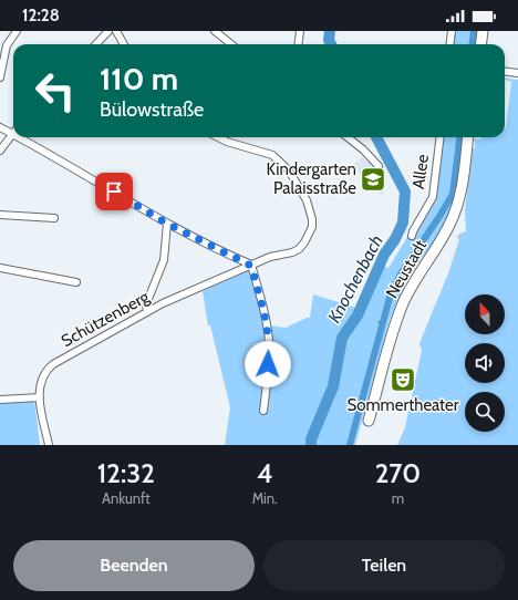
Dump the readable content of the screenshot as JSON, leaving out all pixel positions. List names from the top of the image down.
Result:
{
  "streets": {
    "main road": ["Neustadt"],
    "street": ["Allee", "Schützenberg"]
  },
  "water": ["Knochenbach"],
  "places": {
    "school or university": ["Kindergarten Palaisstraße"],
    "theatre": ["Sommertheater"]
  },
  "north": "top",
  "page": {
    "status": "12:28",
    "turn": ["110 m", "Bülowstraße"],
    "eta": [
      "12:32",
      "Ankunft",
      "4",
      "Min.",
      "270",
      "m"
    ],
    "buttons": ["Beenden", "Teilen"]
  }
}
